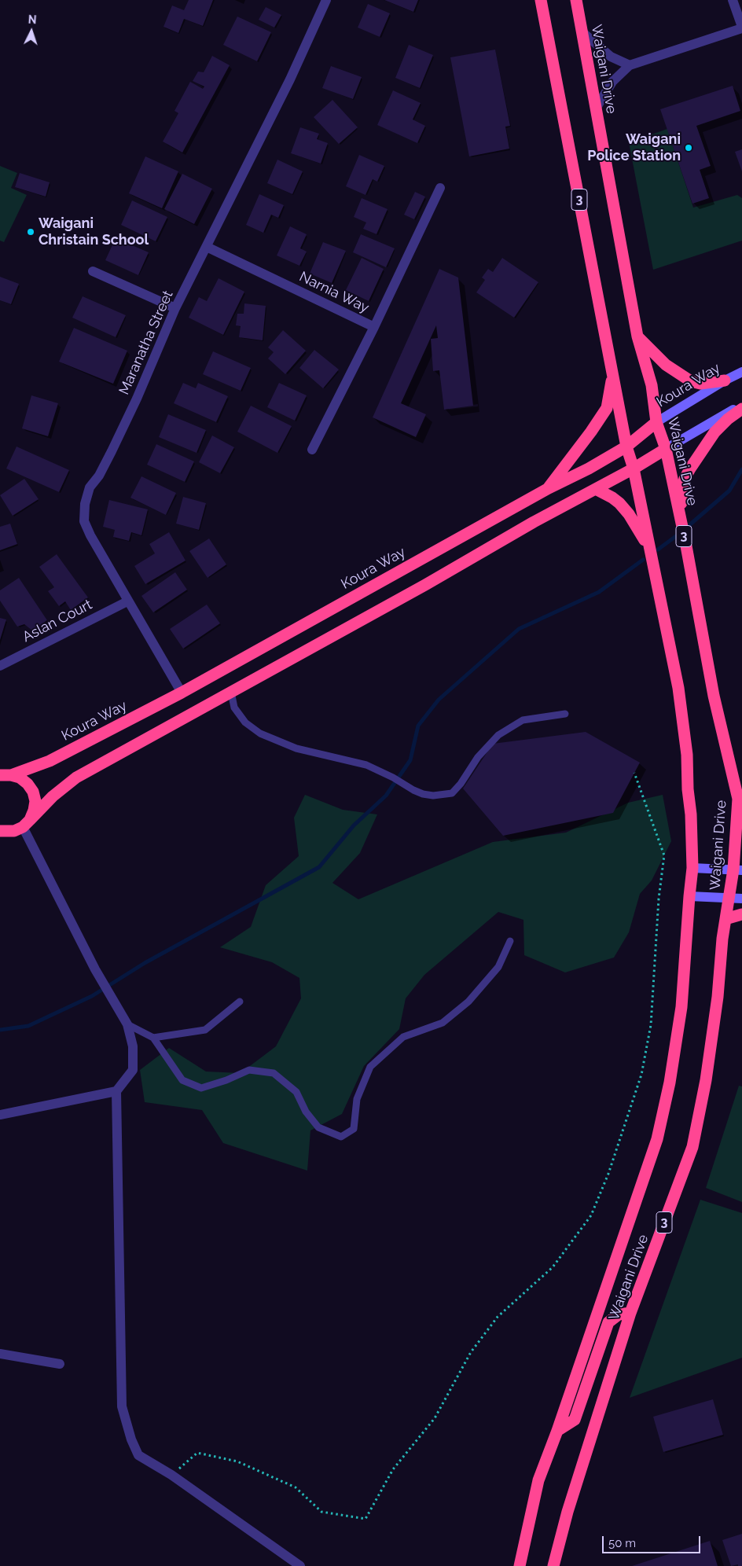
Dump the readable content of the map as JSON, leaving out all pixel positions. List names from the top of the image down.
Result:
{
  "streets": {
    "highway": ["Waigani Drive", "3", "Koura Way"],
    "street": ["Narnia Way", "Maranatha Street", "Aslan Court"]
  },
  "crossings": [
    ["Waigani Drive", "Koura Way"],
    ["Narnia Way", "Maranatha Street"],
    ["Maranatha Street", "Koura Way"],
    ["Maranatha Street", "Aslan Court"]
  ],
  "places": ["Waigani Police Station", "Waigani Christain School"],
  "scale_bar": "50 m",
  "north": "top"
}
